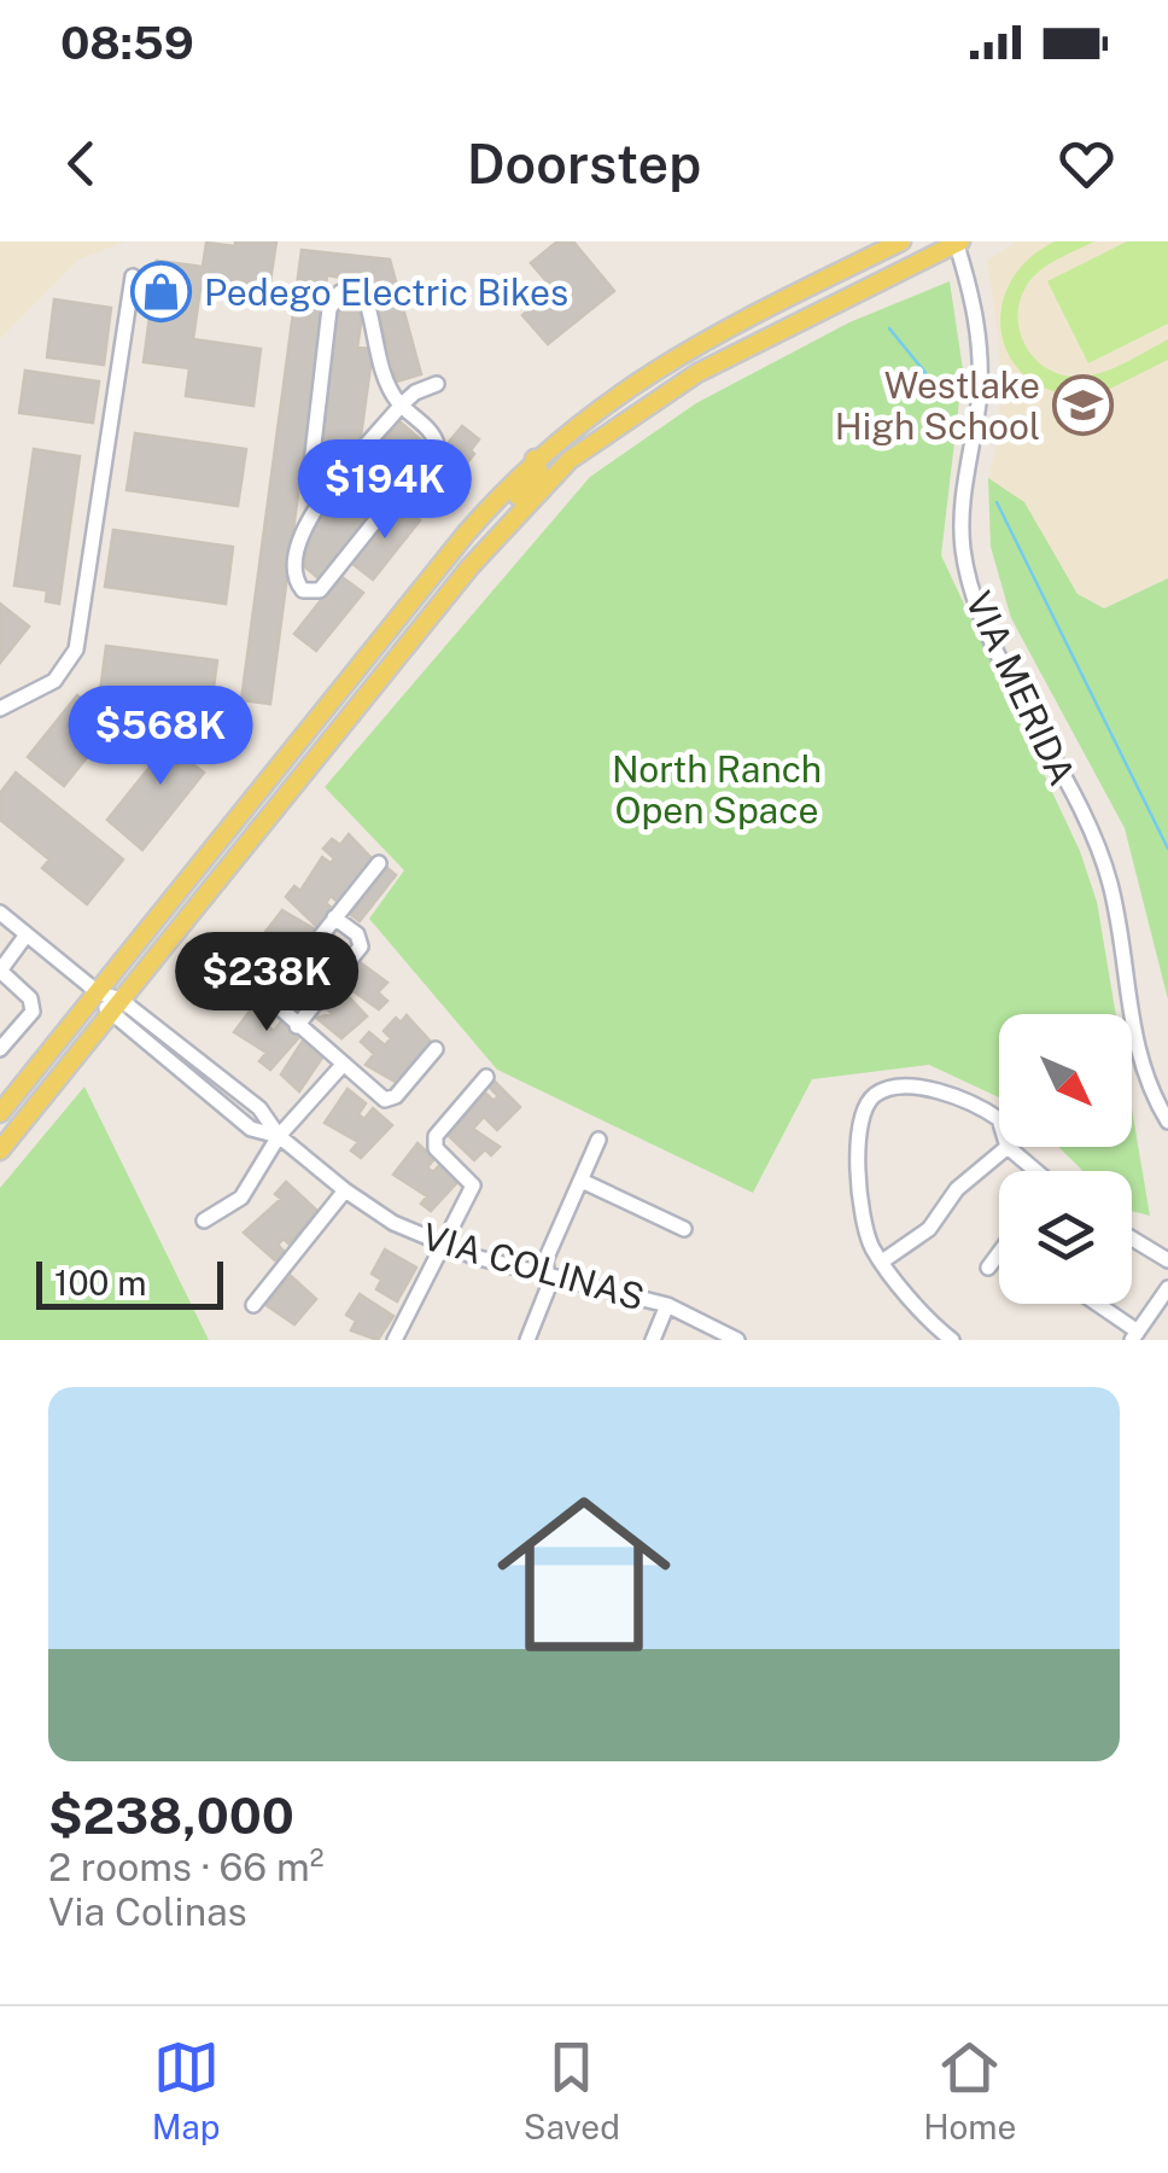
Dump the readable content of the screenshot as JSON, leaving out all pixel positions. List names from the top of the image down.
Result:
{
  "streets": {
    "street": ["VIA MERIDA", "VIA COLINAS"]
  },
  "parks": ["North Ranch Open Space"],
  "places": {
    "shop": ["Pedego Electric Bikes"],
    "school or university": ["Westlake High School"]
  },
  "scale_bar": "100 m",
  "north": "bottom right",
  "page": {
    "status": "08:59",
    "header": "Doorstep",
    "price": ["$194K", "$568K", "$238K"],
    "scale": "100 m",
    "list": [
      {
        "name": "$238,000",
        "note": "2 rooms · 66 m² · Via Colinas"
      }
    ],
    "tabs": ["Map", "Saved", "Home"]
  }
}
